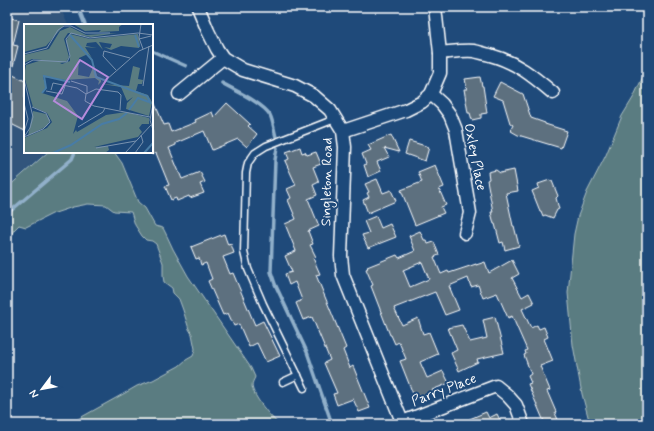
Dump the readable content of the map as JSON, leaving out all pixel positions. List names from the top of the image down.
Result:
{
  "streets": {
    "street": ["Oxley Place", "Singleton Road", "Parry Place"]
  },
  "crossings": [
    ["Singleton Road", "Parry Place"]
  ],
  "north": "bottom left"
}
